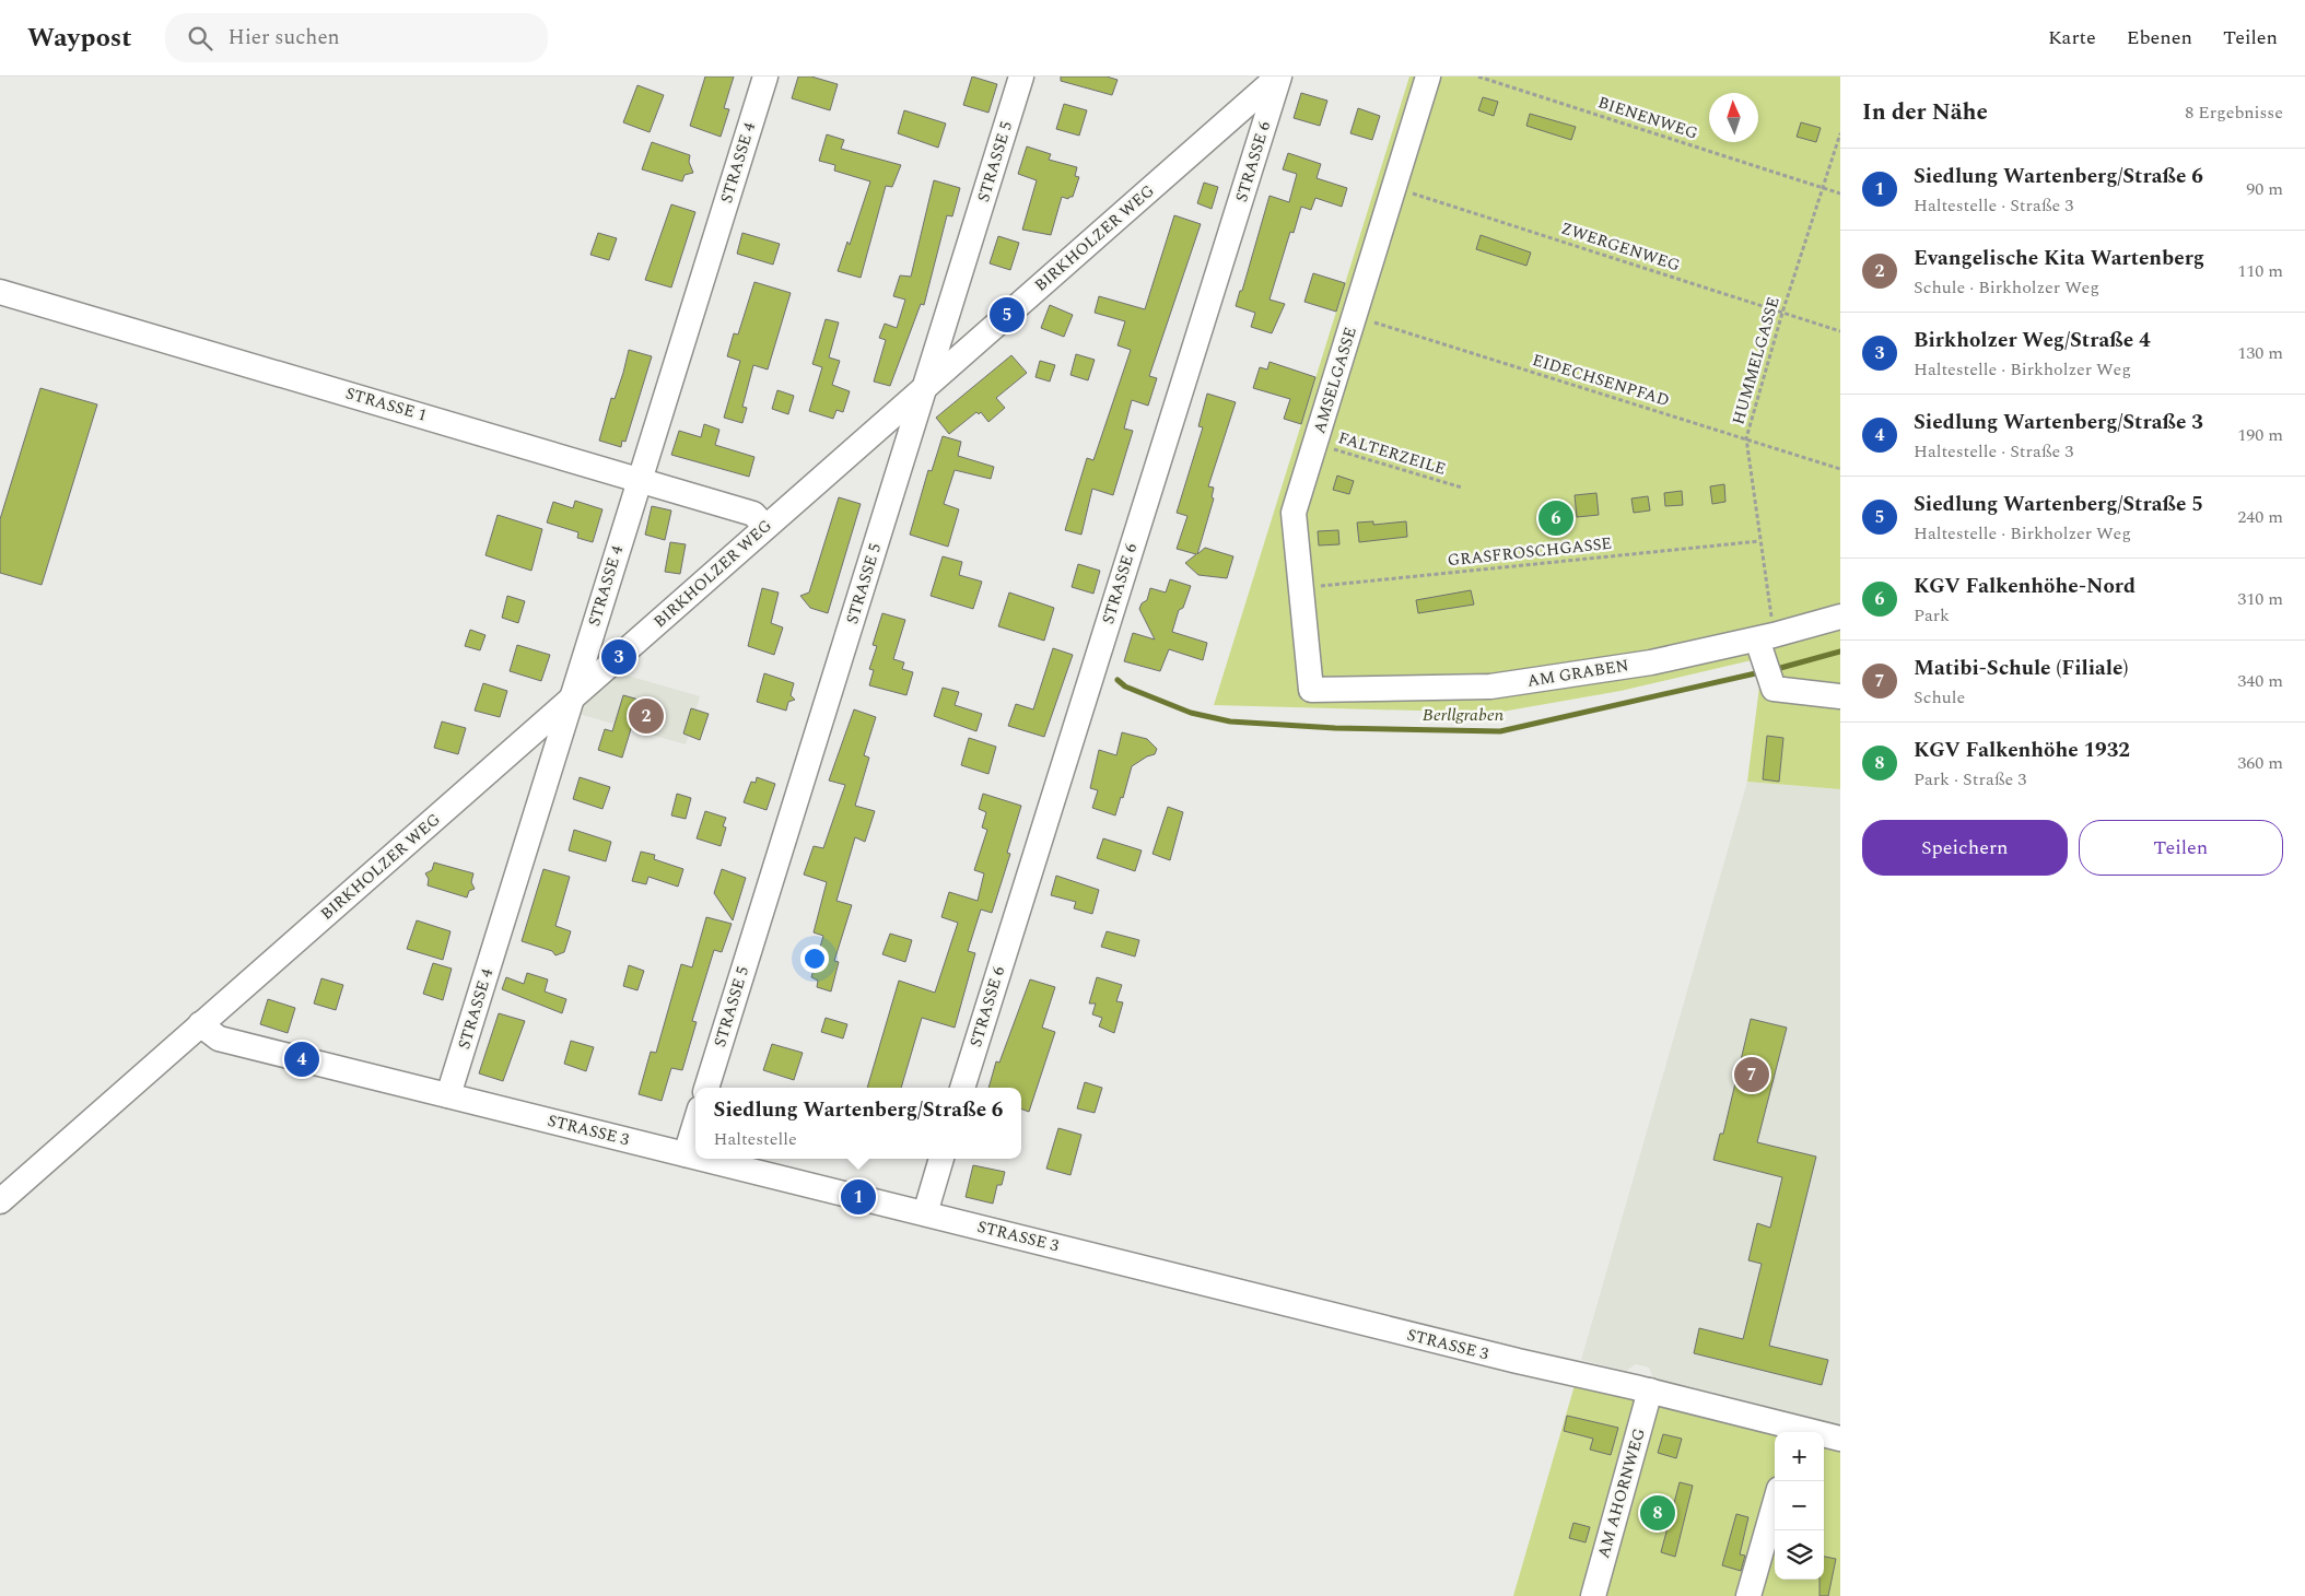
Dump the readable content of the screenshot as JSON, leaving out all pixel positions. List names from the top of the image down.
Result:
{
  "streets": {
    "street": [
      "STRASSE 5",
      "STRASSE 6",
      "STRASSE 4",
      "BIRKHOLZER WEG",
      "AMSELGASSE",
      "STRASSE 1",
      "AM GRABEN",
      "STRASSE 3",
      "AM AHORNWEG"
    ],
    "path": [
      "BIENENWEG",
      "ZWERGENWEG",
      "HUMMELGASSE",
      "EIDECHSENPFAD",
      "FALTERZEILE",
      "GRASFROSCHGASSE"
    ]
  },
  "crossings": [
    ["BIENENWEG", "HUMMELGASSE"],
    ["STRASSE 5", "BIRKHOLZER WEG"],
    ["STRASSE 6", "BIRKHOLZER WEG"],
    ["STRASSE 4", "BIRKHOLZER WEG"],
    ["STRASSE 4", "STRASSE 1"],
    ["STRASSE 4", "STRASSE 3"],
    ["BIRKHOLZER WEG", "STRASSE 1"],
    ["BIRKHOLZER WEG", "STRASSE 3"],
    ["ZWERGENWEG", "HUMMELGASSE"],
    ["ZWERGENWEG", "AMSELGASSE"],
    ["HUMMELGASSE", "EIDECHSENPFAD"],
    ["HUMMELGASSE", "GRASFROSCHGASSE"],
    ["HUMMELGASSE", "AM GRABEN"],
    ["AMSELGASSE", "EIDECHSENPFAD"],
    ["AMSELGASSE", "FALTERZEILE"],
    ["AMSELGASSE", "GRASFROSCHGASSE"],
    ["AMSELGASSE", "AM GRABEN"],
    ["STRASSE 3", "AM AHORNWEG"]
  ],
  "water": ["Berllgraben"],
  "north": "top",
  "page": {
    "header": "Waypost",
    "search": "Hier suchen",
    "nav": ["Karte", "Ebenen", "Teilen"],
    "heading": ["In der Nähe", "8 Ergebnisse"],
    "list": [
      {
        "mark": "1",
        "name": "Siedlung Wartenberg/Straße 6",
        "note": "Haltestelle · Straße 3",
        "value": "90 m"
      },
      {
        "mark": "2",
        "name": "Evangelische Kita Wartenberg",
        "note": "Schule · Birkholzer Weg",
        "value": "110 m"
      },
      {
        "mark": "3",
        "name": "Birkholzer Weg/Straße 4",
        "note": "Haltestelle · Birkholzer Weg",
        "value": "130 m"
      },
      {
        "mark": "4",
        "name": "Siedlung Wartenberg/Straße 3",
        "note": "Haltestelle · Straße 3",
        "value": "190 m"
      },
      {
        "mark": "5",
        "name": "Siedlung Wartenberg/Straße 5",
        "note": "Haltestelle · Birkholzer Weg",
        "value": "240 m"
      },
      {
        "mark": "6",
        "name": "KGV Falkenhöhe-Nord",
        "note": "Park",
        "value": "310 m"
      },
      {
        "mark": "7",
        "name": "Matibi-Schule (Filiale)",
        "note": "Schule",
        "value": "340 m"
      },
      {
        "mark": "8",
        "name": "KGV Falkenhöhe 1932",
        "note": "Park · Straße 3",
        "value": "360 m"
      }
    ],
    "pins": [
      "5",
      "6",
      "3",
      "2",
      "4",
      "7",
      "1",
      "8"
    ],
    "buttons": ["Speichern", "Teilen"],
    "popup": ["Siedlung Wartenberg/Straße 6", "Haltestelle"],
    "map_buttons": ["+", "−"]
  }
}
